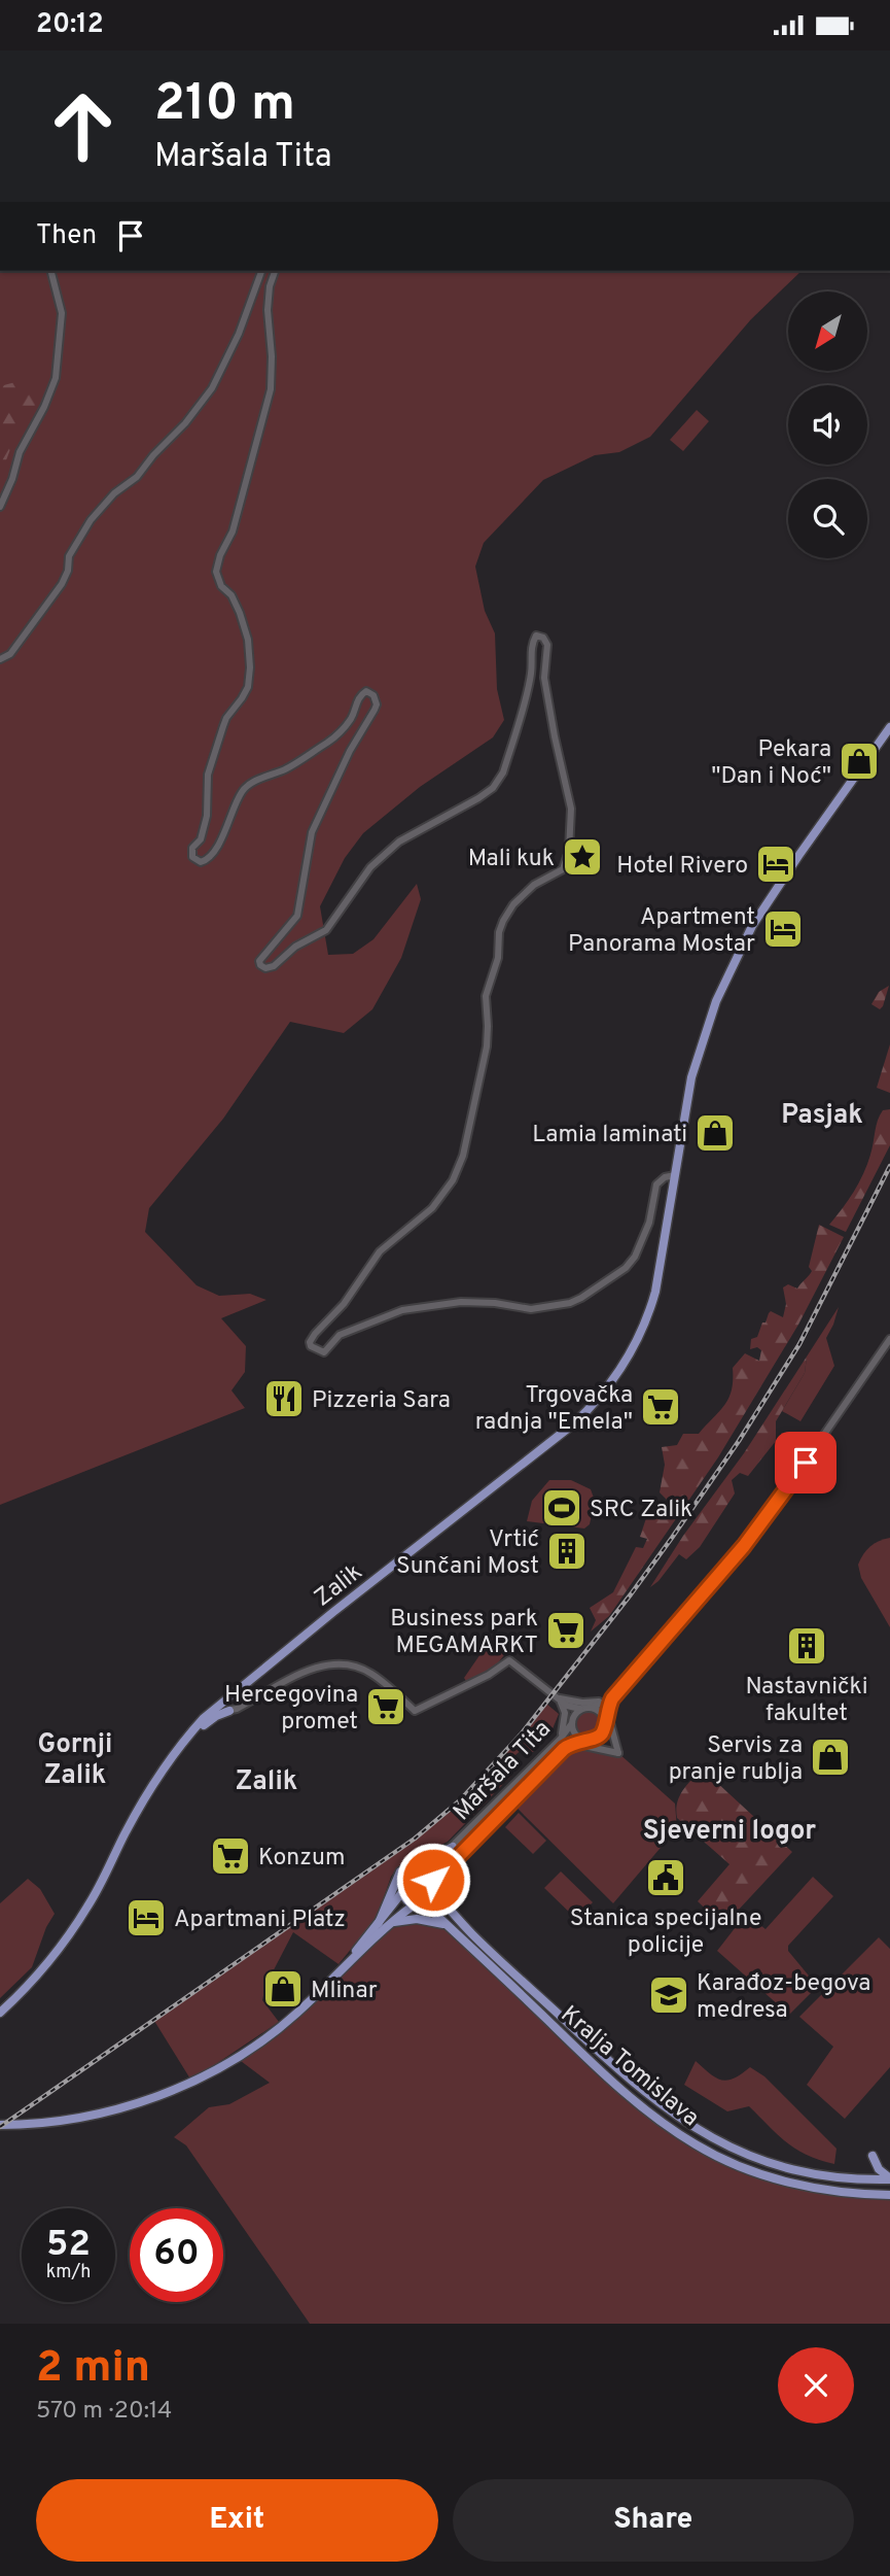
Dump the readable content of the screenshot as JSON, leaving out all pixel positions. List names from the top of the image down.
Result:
{
  "streets": {
    "main road": ["Zalik", "Kralja Tomislava"],
    "street": ["Maršala Tita"]
  },
  "crossings": [
    ["Maršala Tita", "Kralja Tomislava"]
  ],
  "districts": [
    "Pasjak",
    "Gornji Zalik",
    "Zalik",
    "Sjeverni logor"
  ],
  "places": {
    "shop": [
      "Pekara \"Dan i Noć\"",
      "Lamia laminati",
      "Servis za pranje rublja",
      "Mlinar"
    ],
    "place": ["Mali kuk"],
    "hotel": ["Hotel Rivero", "Apartment Panorama Mostar", "Apartmani Platz"],
    "restaurant": ["Pizzeria Sara"],
    "supermarket": [
      "Trgovačka radnja \"Emela\"",
      "Business park MEGAMARKT",
      "Hercegovina promet",
      "Konzum"
    ],
    "sports": ["SRC Zalik"],
    "building": ["Vrtić Sunčani Most", "Nastavnički fakultet"],
    "public building": ["Stanica specijalne policije"],
    "school or university": ["Karađoz-begova medresa"]
  },
  "north": "bottom left",
  "page": {
    "status": "20:12",
    "turn": ["210 m", "Maršala Tita"],
    "then": "Then",
    "speed": "52 km/h",
    "limit": "60",
    "heading": ["2 min", "570 m · 20:14"],
    "buttons": ["Exit", "Share"]
  }
}
